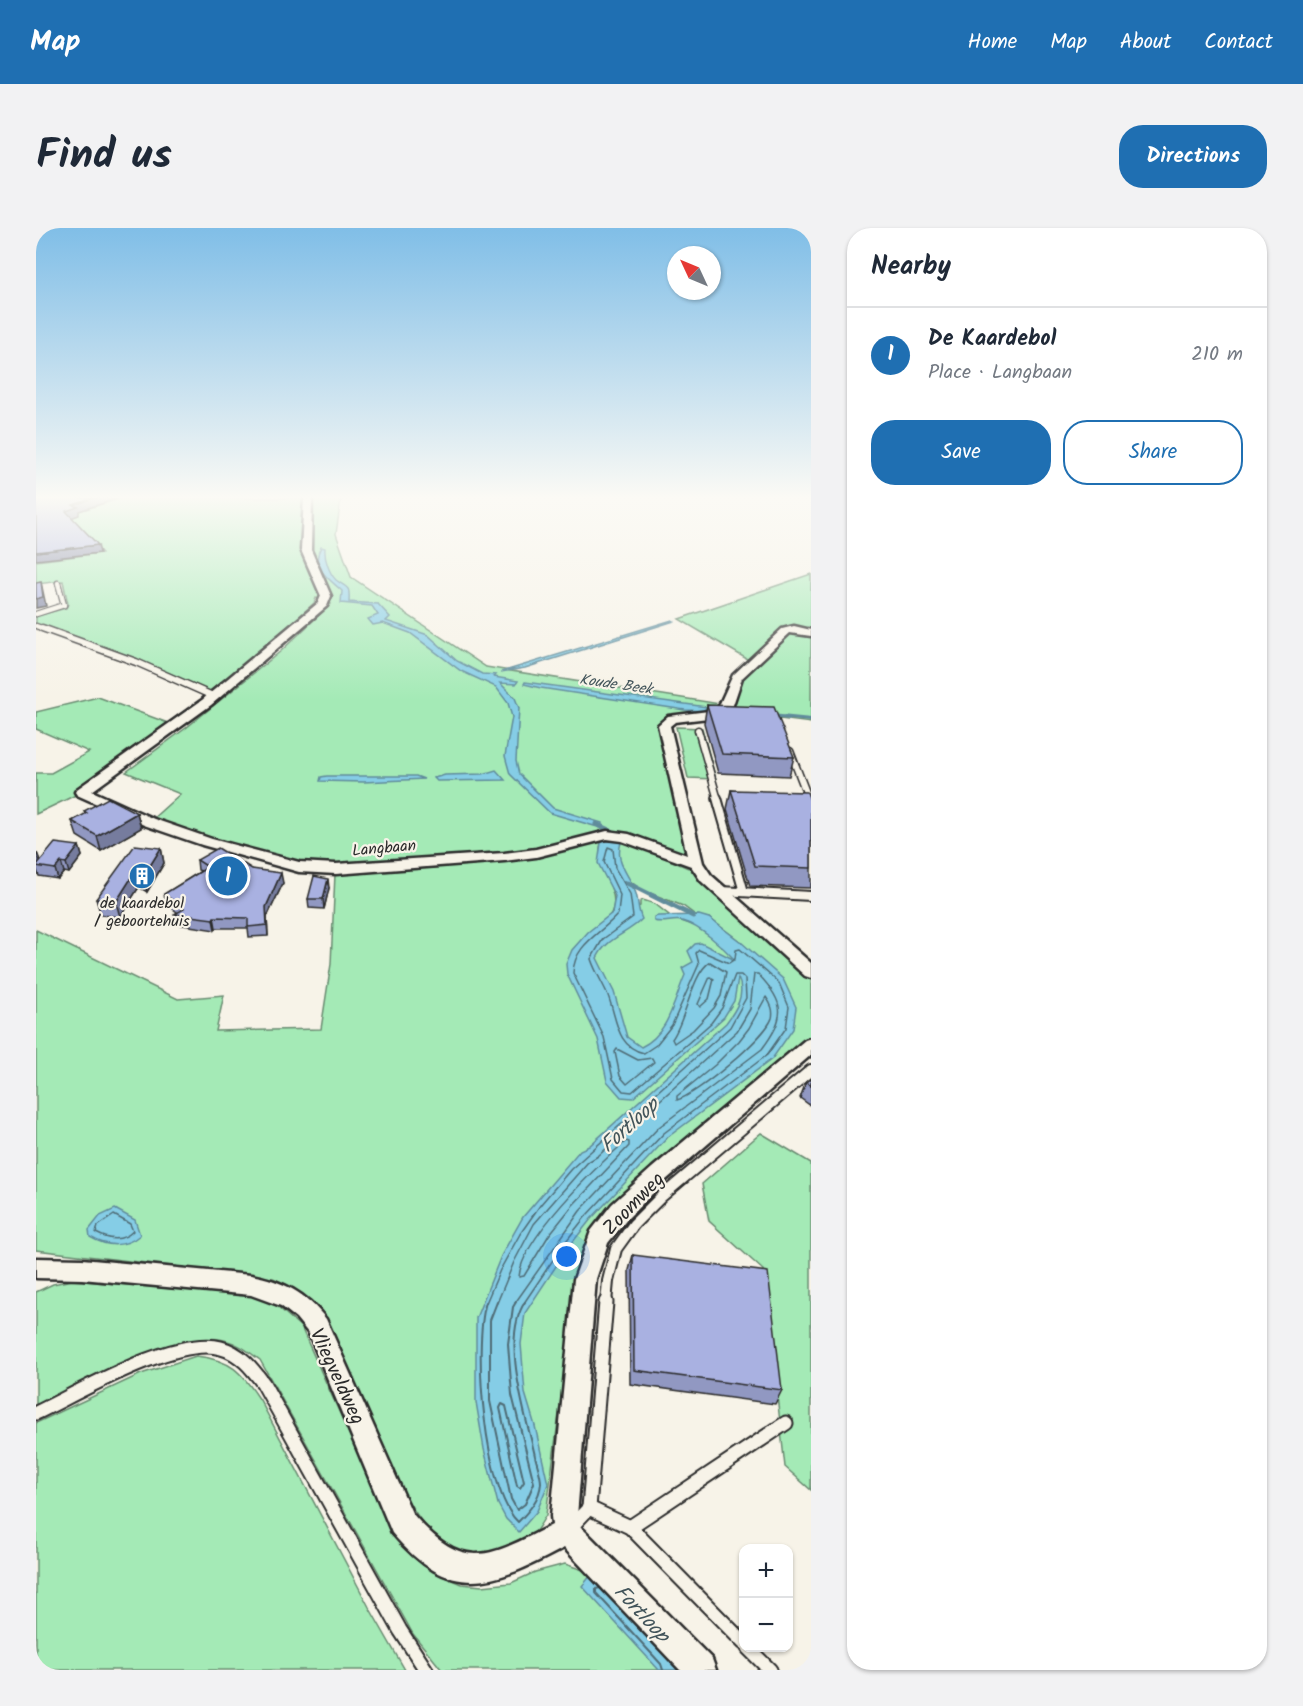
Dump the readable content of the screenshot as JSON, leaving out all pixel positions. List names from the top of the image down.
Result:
{
  "streets": {
    "street": ["Langbaan", "Zoomweg", "Vliegveldweg"]
  },
  "crossings": [
    ["Zoomweg", "Vliegveldweg"]
  ],
  "water": ["Koude Beek", "Fortloop"],
  "places": {
    "building": ["de kaardebol / geboortehuis"]
  },
  "north": "top left",
  "page": {
    "header": "Map",
    "nav": [
      "Home",
      "Map",
      "About",
      "Contact"
    ],
    "title": "Find us",
    "buttons": [
      "Directions",
      ["Save", "Share"]
    ],
    "heading": "Nearby",
    "list": [
      {
        "mark": "1",
        "name": "De Kaardebol",
        "note": "Place · Langbaan",
        "value": "210 m"
      }
    ],
    "pins": "1",
    "map_buttons": ["+", "−"]
  }
}
